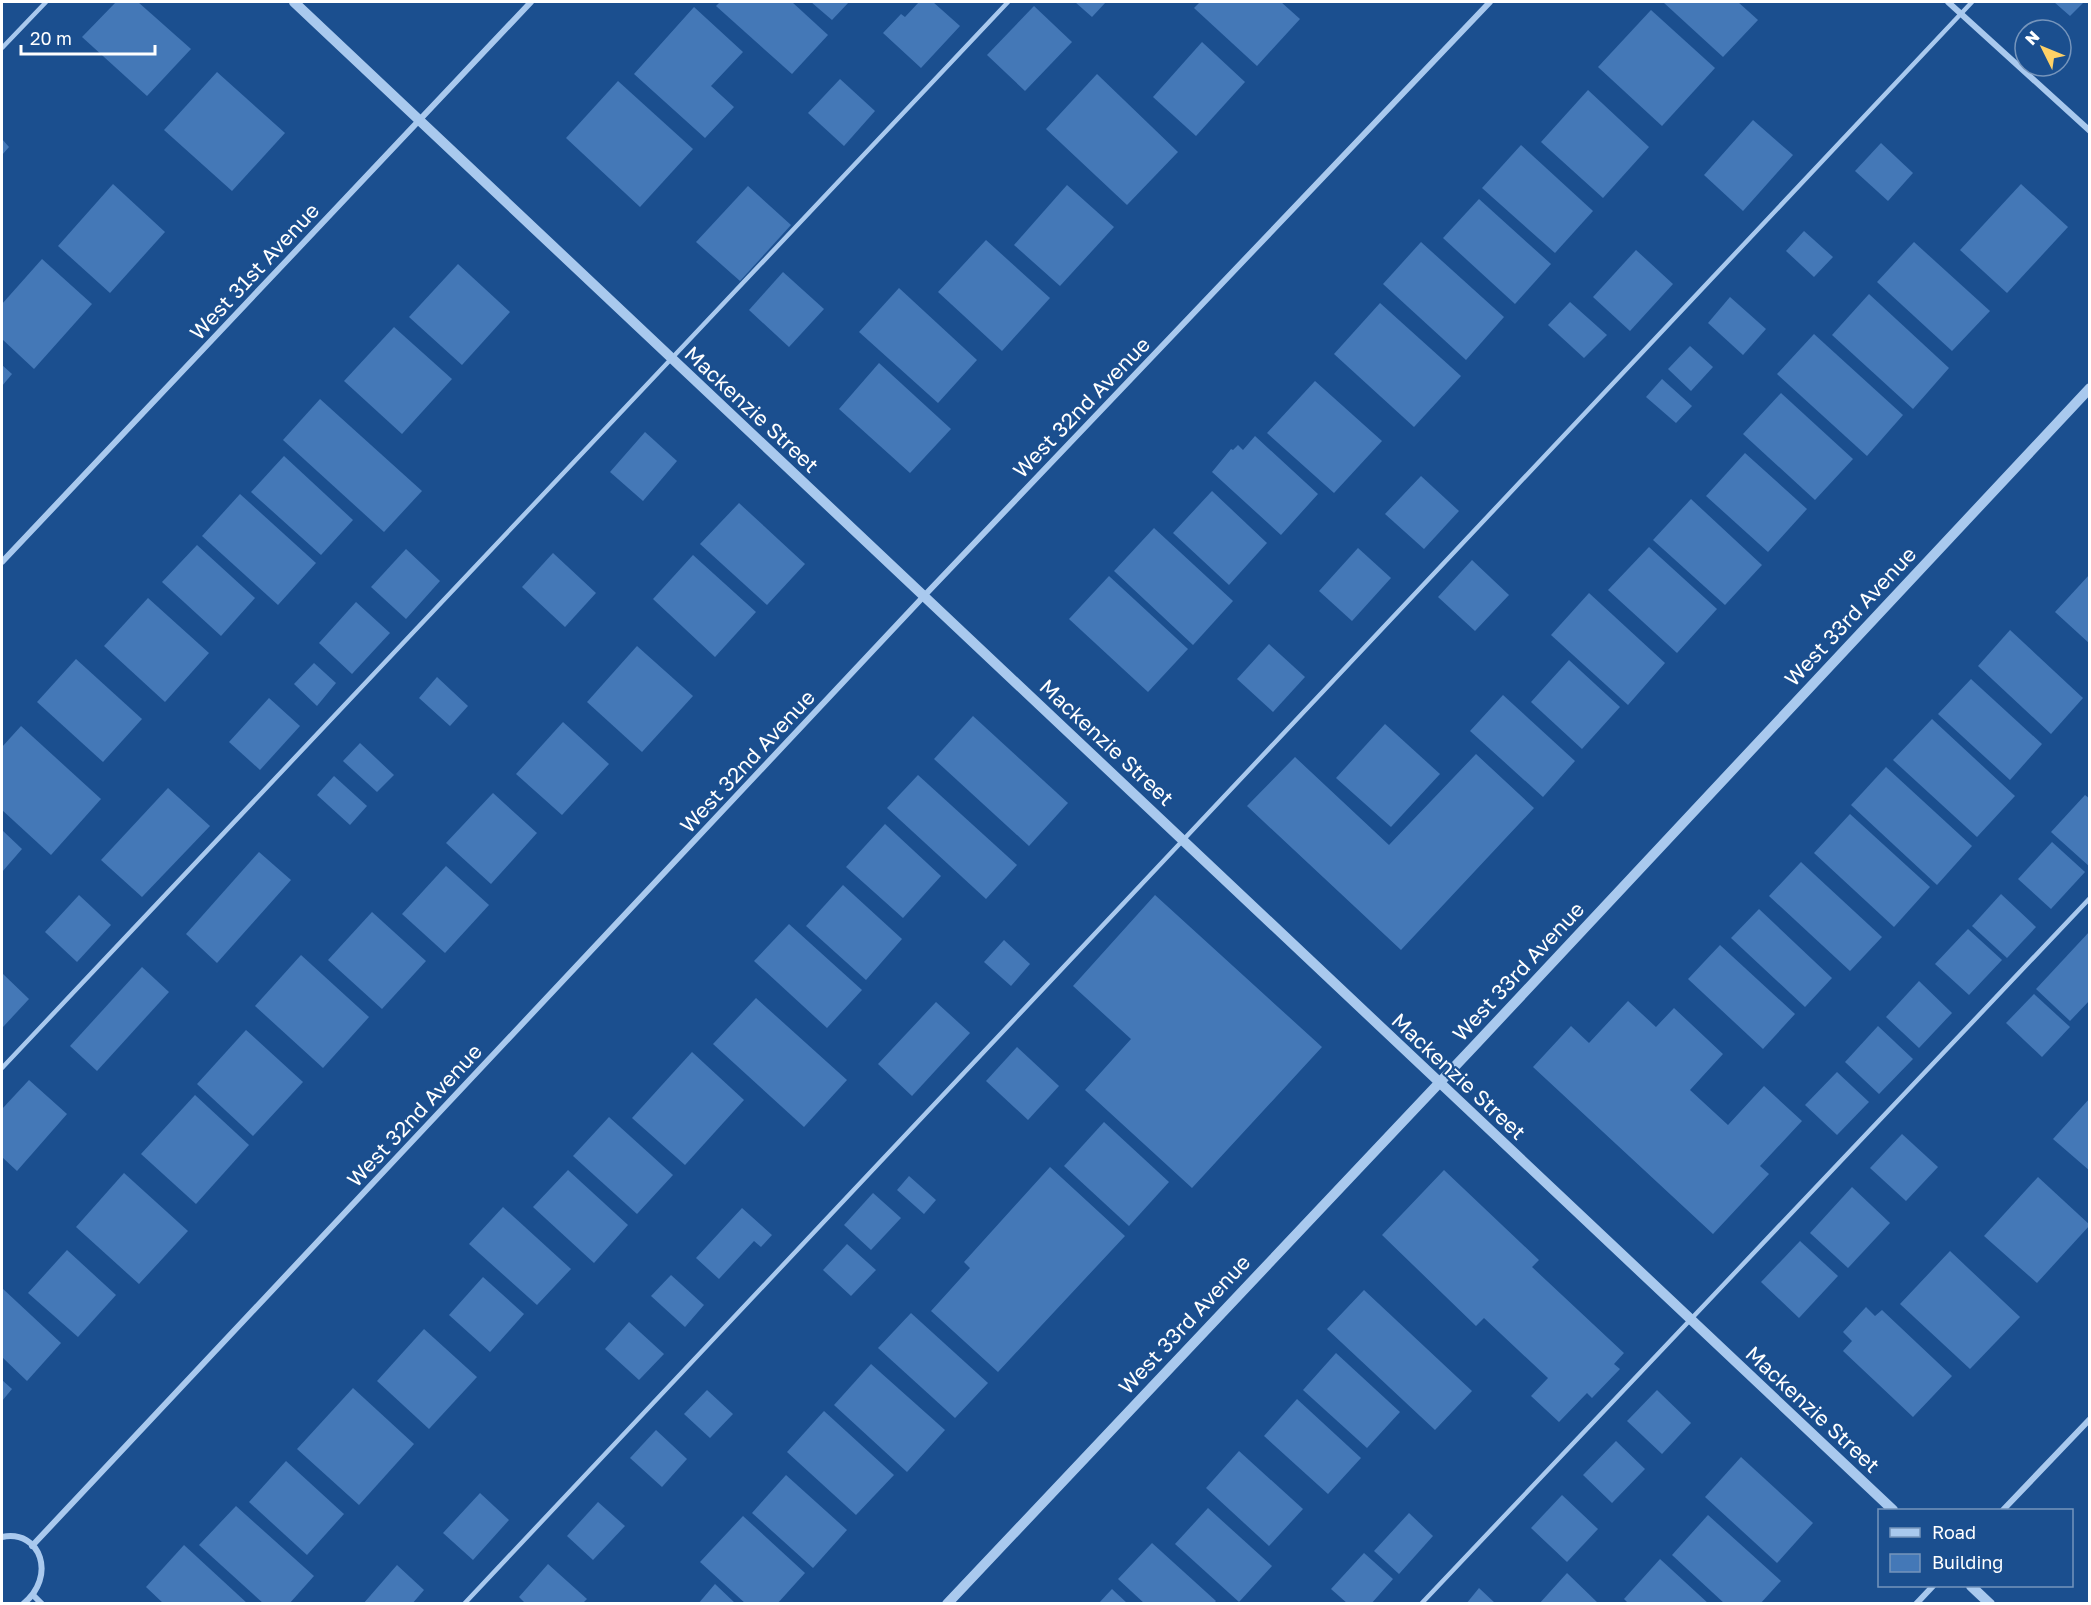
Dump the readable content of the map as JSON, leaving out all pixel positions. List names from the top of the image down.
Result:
{
  "streets": {
    "street": [
      "West 31st Avenue",
      "West 32nd Avenue",
      "Mackenzie Street",
      "West 33rd Avenue"
    ]
  },
  "crossings": [
    ["West 31st Avenue", "Mackenzie Street"],
    ["West 32nd Avenue", "Mackenzie Street"],
    ["Mackenzie Street", "West 33rd Avenue"]
  ],
  "legend": ["Road", "Building"],
  "scale_bar": "20 m",
  "north": "top left"
}
